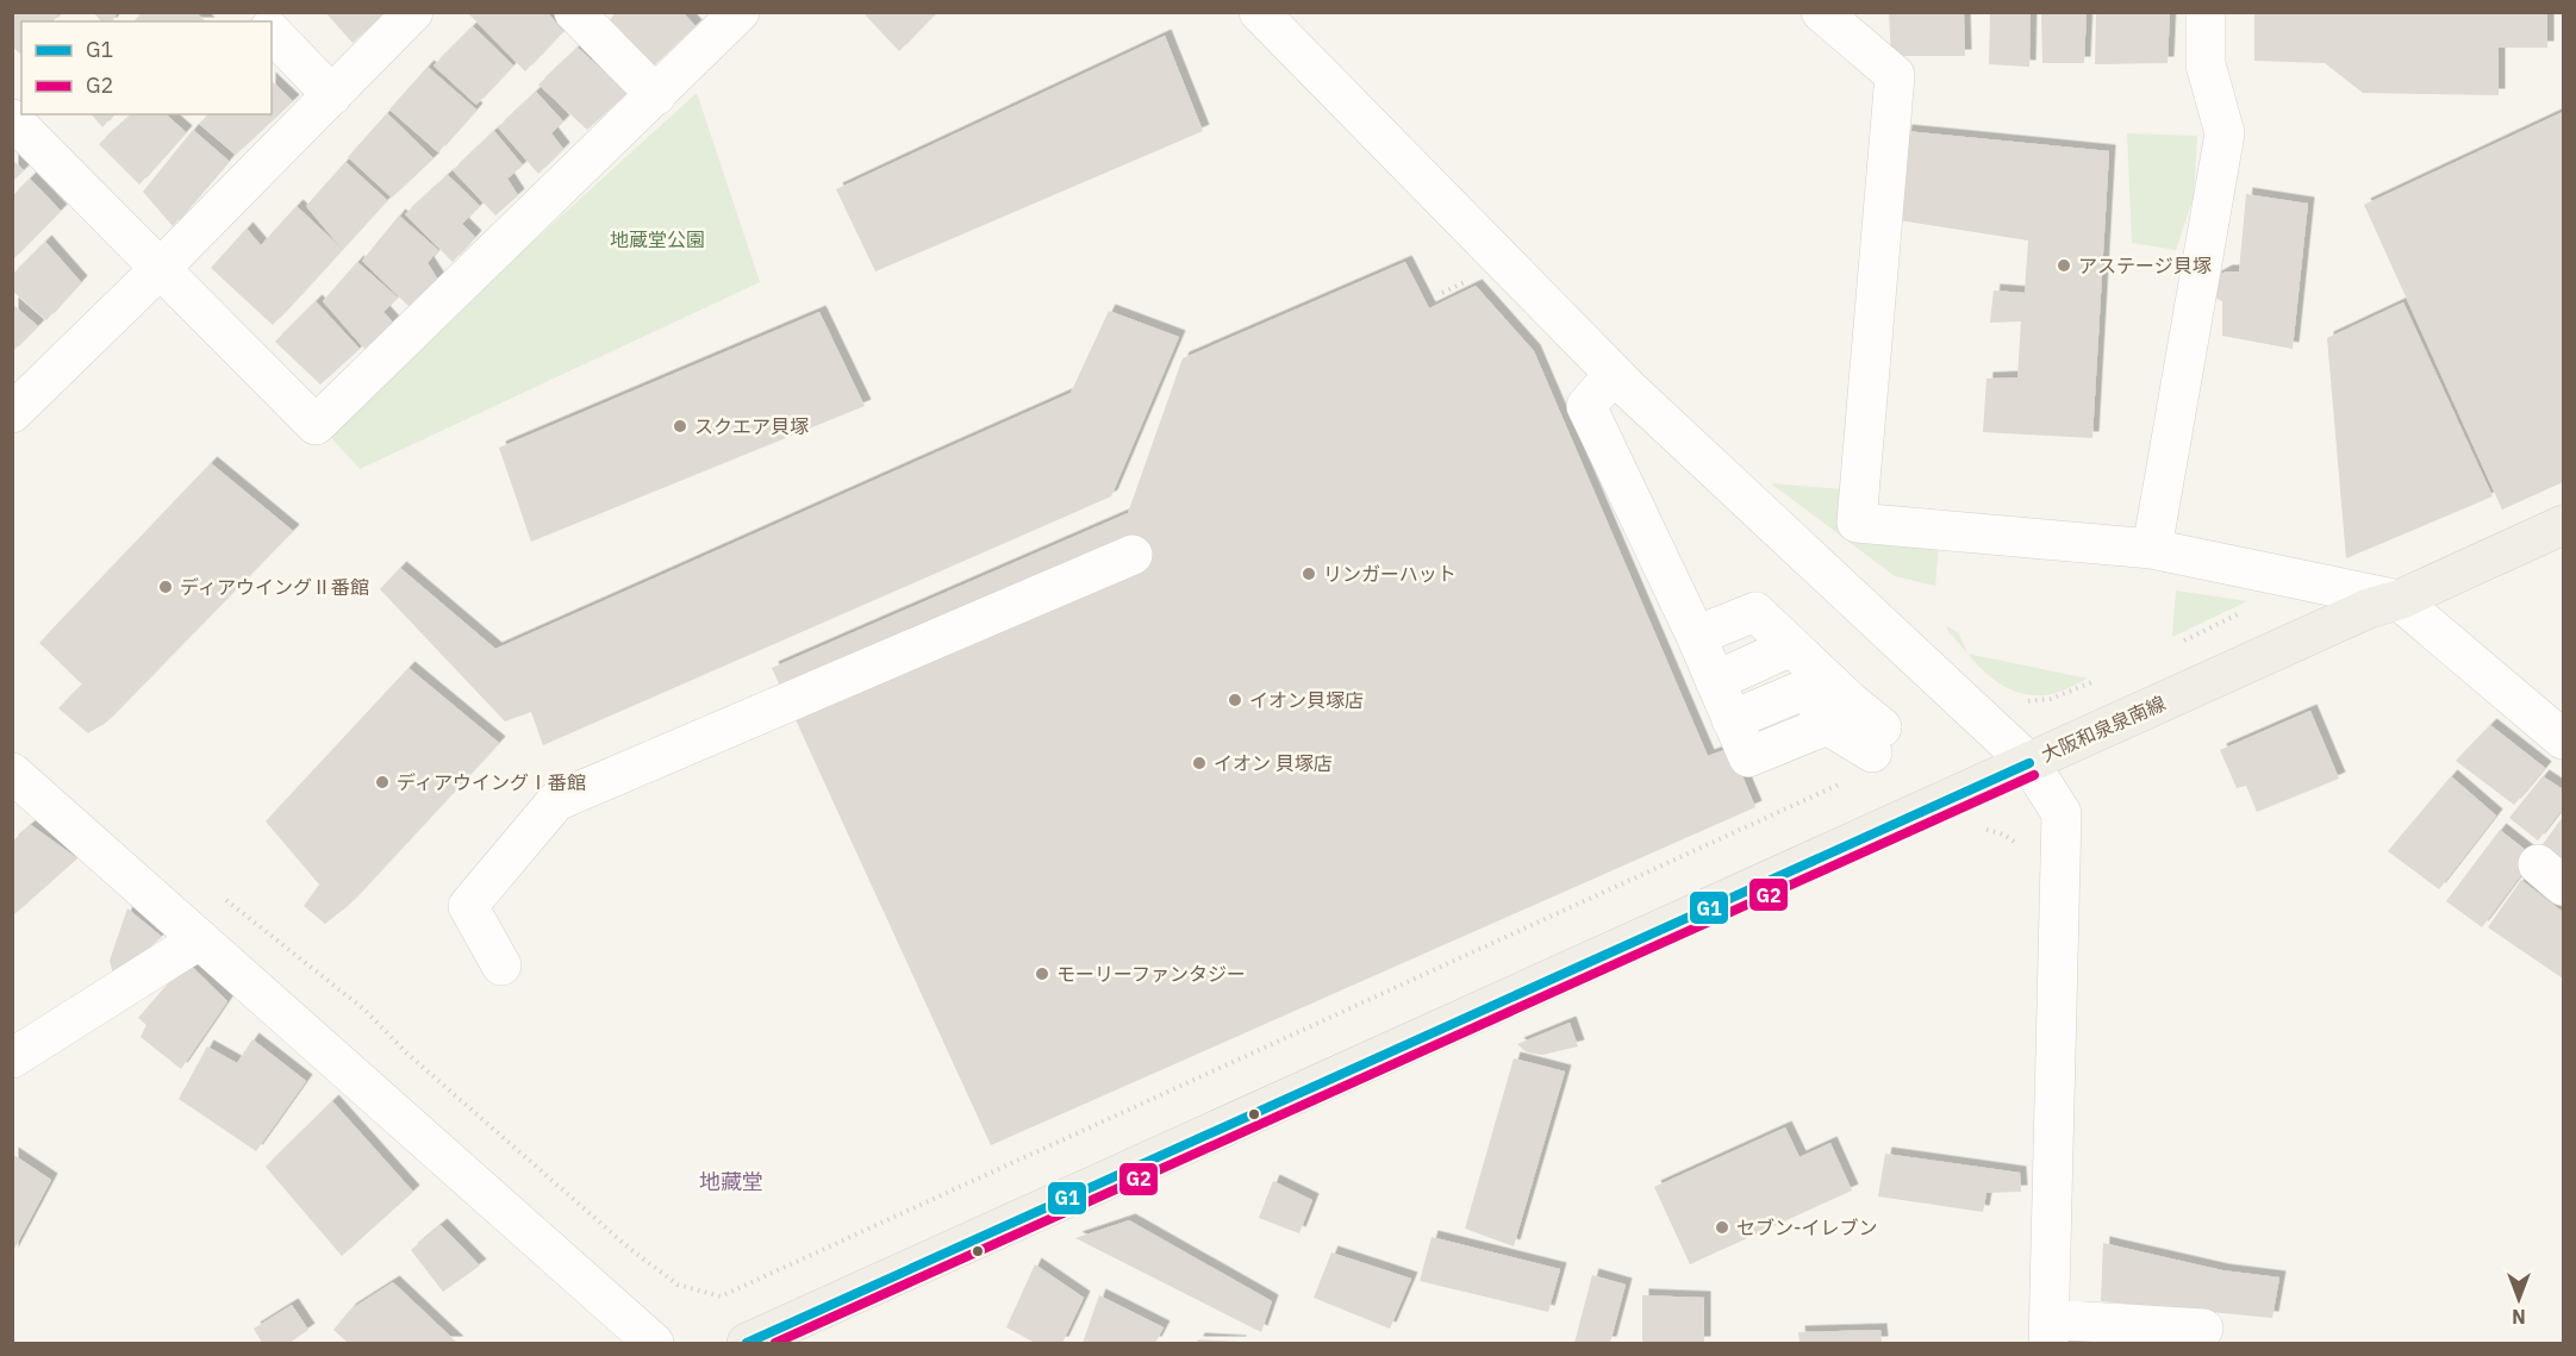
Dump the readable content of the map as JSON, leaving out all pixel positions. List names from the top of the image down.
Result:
{
  "streets": {
    "main road": ["大阪和泉泉南線"]
  },
  "districts": ["地藏堂"],
  "parks": ["地蔵堂公園"],
  "places": [
    "アステージ貝塚",
    "スクエア貝塚",
    "リンガーハット",
    "ディアウイングⅡ番館",
    "イオン貝塚店",
    "イオン 貝塚店",
    "ディアウイングⅠ番館",
    "モーリーファンタジー",
    "セブン-イレブン"
  ],
  "lines": ["transit line G1", "transit line G2"],
  "legend": ["G1", "G2"],
  "north": "bottom"
}
